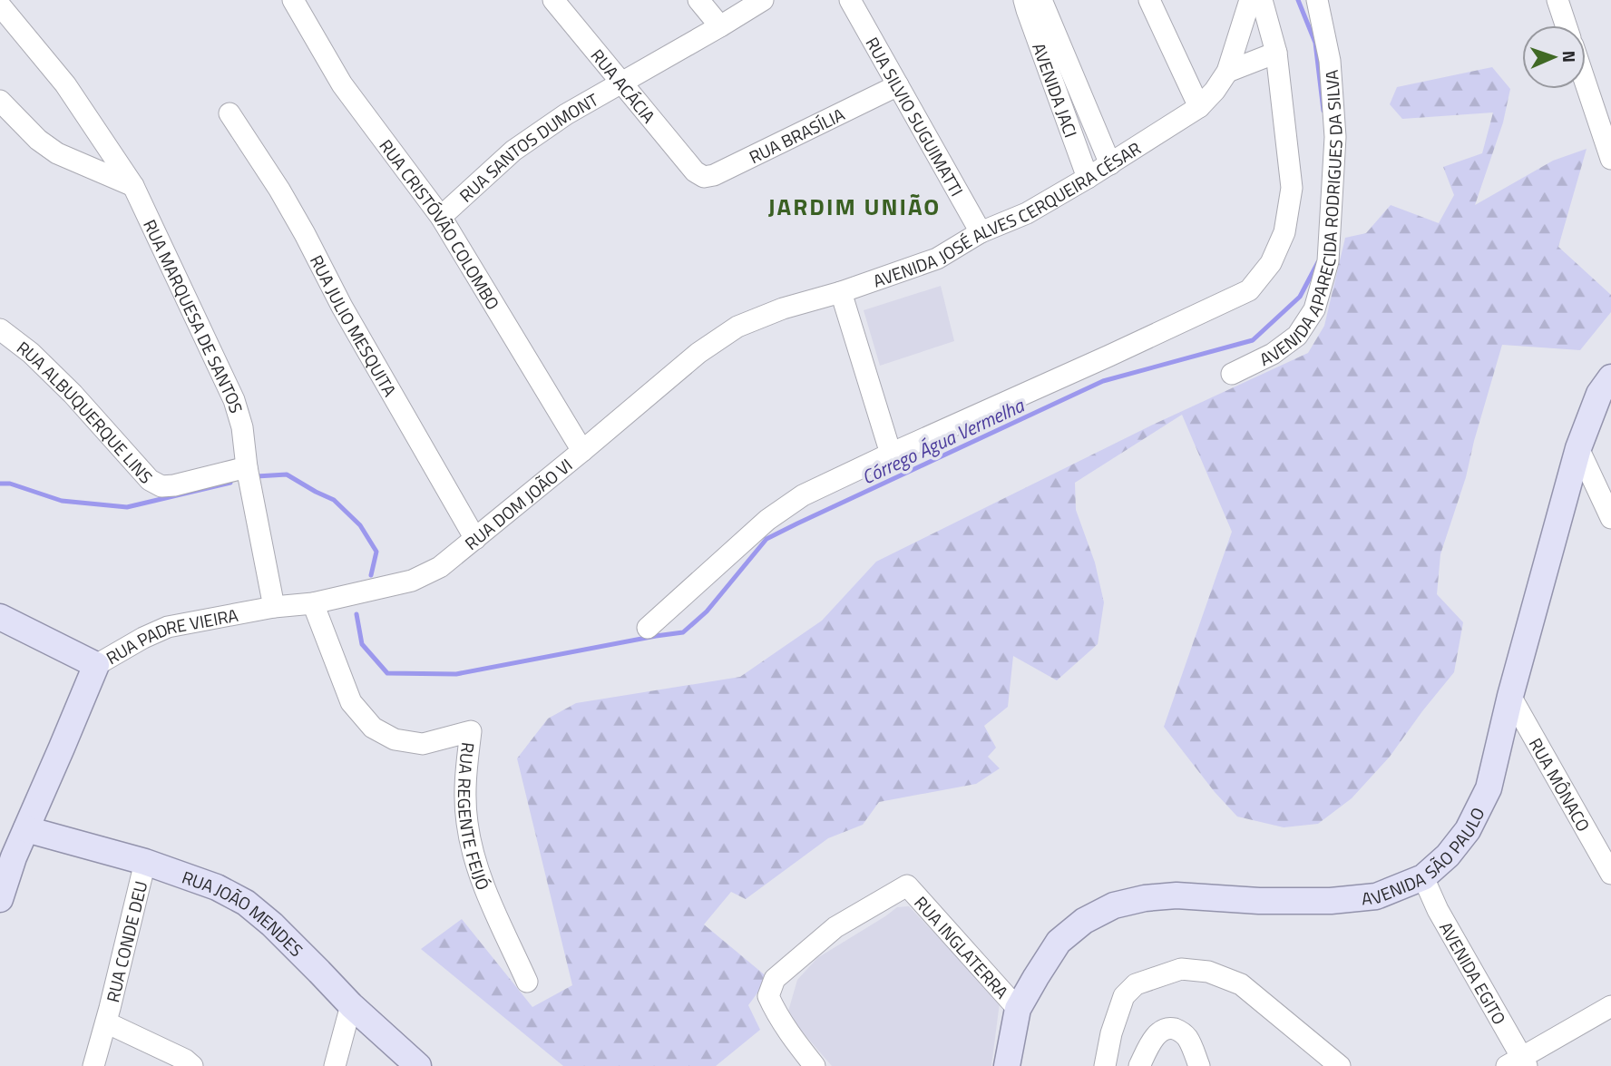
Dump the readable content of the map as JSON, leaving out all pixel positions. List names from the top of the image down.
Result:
{
  "streets": {
    "main road": ["RUA PADRE VIEIRA", "AVENIDA SÃO PAULO", "RUA JOÃO MENDES"],
    "street": [
      "RUA ACÁCIA",
      "AVENIDA JACI",
      "RUA SILVIO SUGUIMATTI",
      "RUA BRASÍLIA",
      "RUA SANTOS DUMONT",
      "AVENIDA APARECIDA RODRIGUES DA SILVA",
      "AVENIDA JOSÉ ALVES CERQUEIRA CÉSAR",
      "RUA CRISTÓVÃO COLOMBO",
      "RUA MARQUESA DE SANTOS",
      "RUA JULIO MESQUITA",
      "RUA ALBUQUERQUE LINS",
      "RUA DOM JOÃO VI",
      "RUA MÔNACO",
      "RUA REGENTE FEIJÓ",
      "RUA CONDE DEU",
      "RUA INGLATERRA",
      "AVENIDA EGITO"
    ]
  },
  "crossings": [
    ["RUA ACÁCIA", "RUA BRASÍLIA"],
    ["RUA ACÁCIA", "RUA SANTOS DUMONT"],
    ["AVENIDA JACI", "AVENIDA JOSÉ ALVES CERQUEIRA CÉSAR"],
    ["RUA SILVIO SUGUIMATTI", "RUA BRASÍLIA"],
    ["RUA SILVIO SUGUIMATTI", "AVENIDA JOSÉ ALVES CERQUEIRA CÉSAR"],
    ["RUA SANTOS DUMONT", "RUA CRISTÓVÃO COLOMBO"],
    ["AVENIDA JOSÉ ALVES CERQUEIRA CÉSAR", "RUA DOM JOÃO VI"],
    ["RUA CRISTÓVÃO COLOMBO", "RUA DOM JOÃO VI"],
    ["RUA MARQUESA DE SANTOS", "RUA ALBUQUERQUE LINS"],
    ["RUA MARQUESA DE SANTOS", "RUA PADRE VIEIRA"],
    ["RUA JULIO MESQUITA", "RUA DOM JOÃO VI"],
    ["RUA DOM JOÃO VI", "RUA PADRE VIEIRA"],
    ["RUA DOM JOÃO VI", "RUA REGENTE FEIJÓ"],
    ["RUA PADRE VIEIRA", "RUA REGENTE FEIJÓ"],
    ["RUA PADRE VIEIRA", "RUA JOÃO MENDES"],
    ["RUA MÔNACO", "AVENIDA SÃO PAULO"],
    ["AVENIDA SÃO PAULO", "RUA INGLATERRA"],
    ["AVENIDA SÃO PAULO", "AVENIDA EGITO"],
    ["RUA JOÃO MENDES", "RUA CONDE DEU"]
  ],
  "districts": ["JARDIM UNIÃO"],
  "water": ["Córrego Água Vermelha"],
  "north": "right"
}
